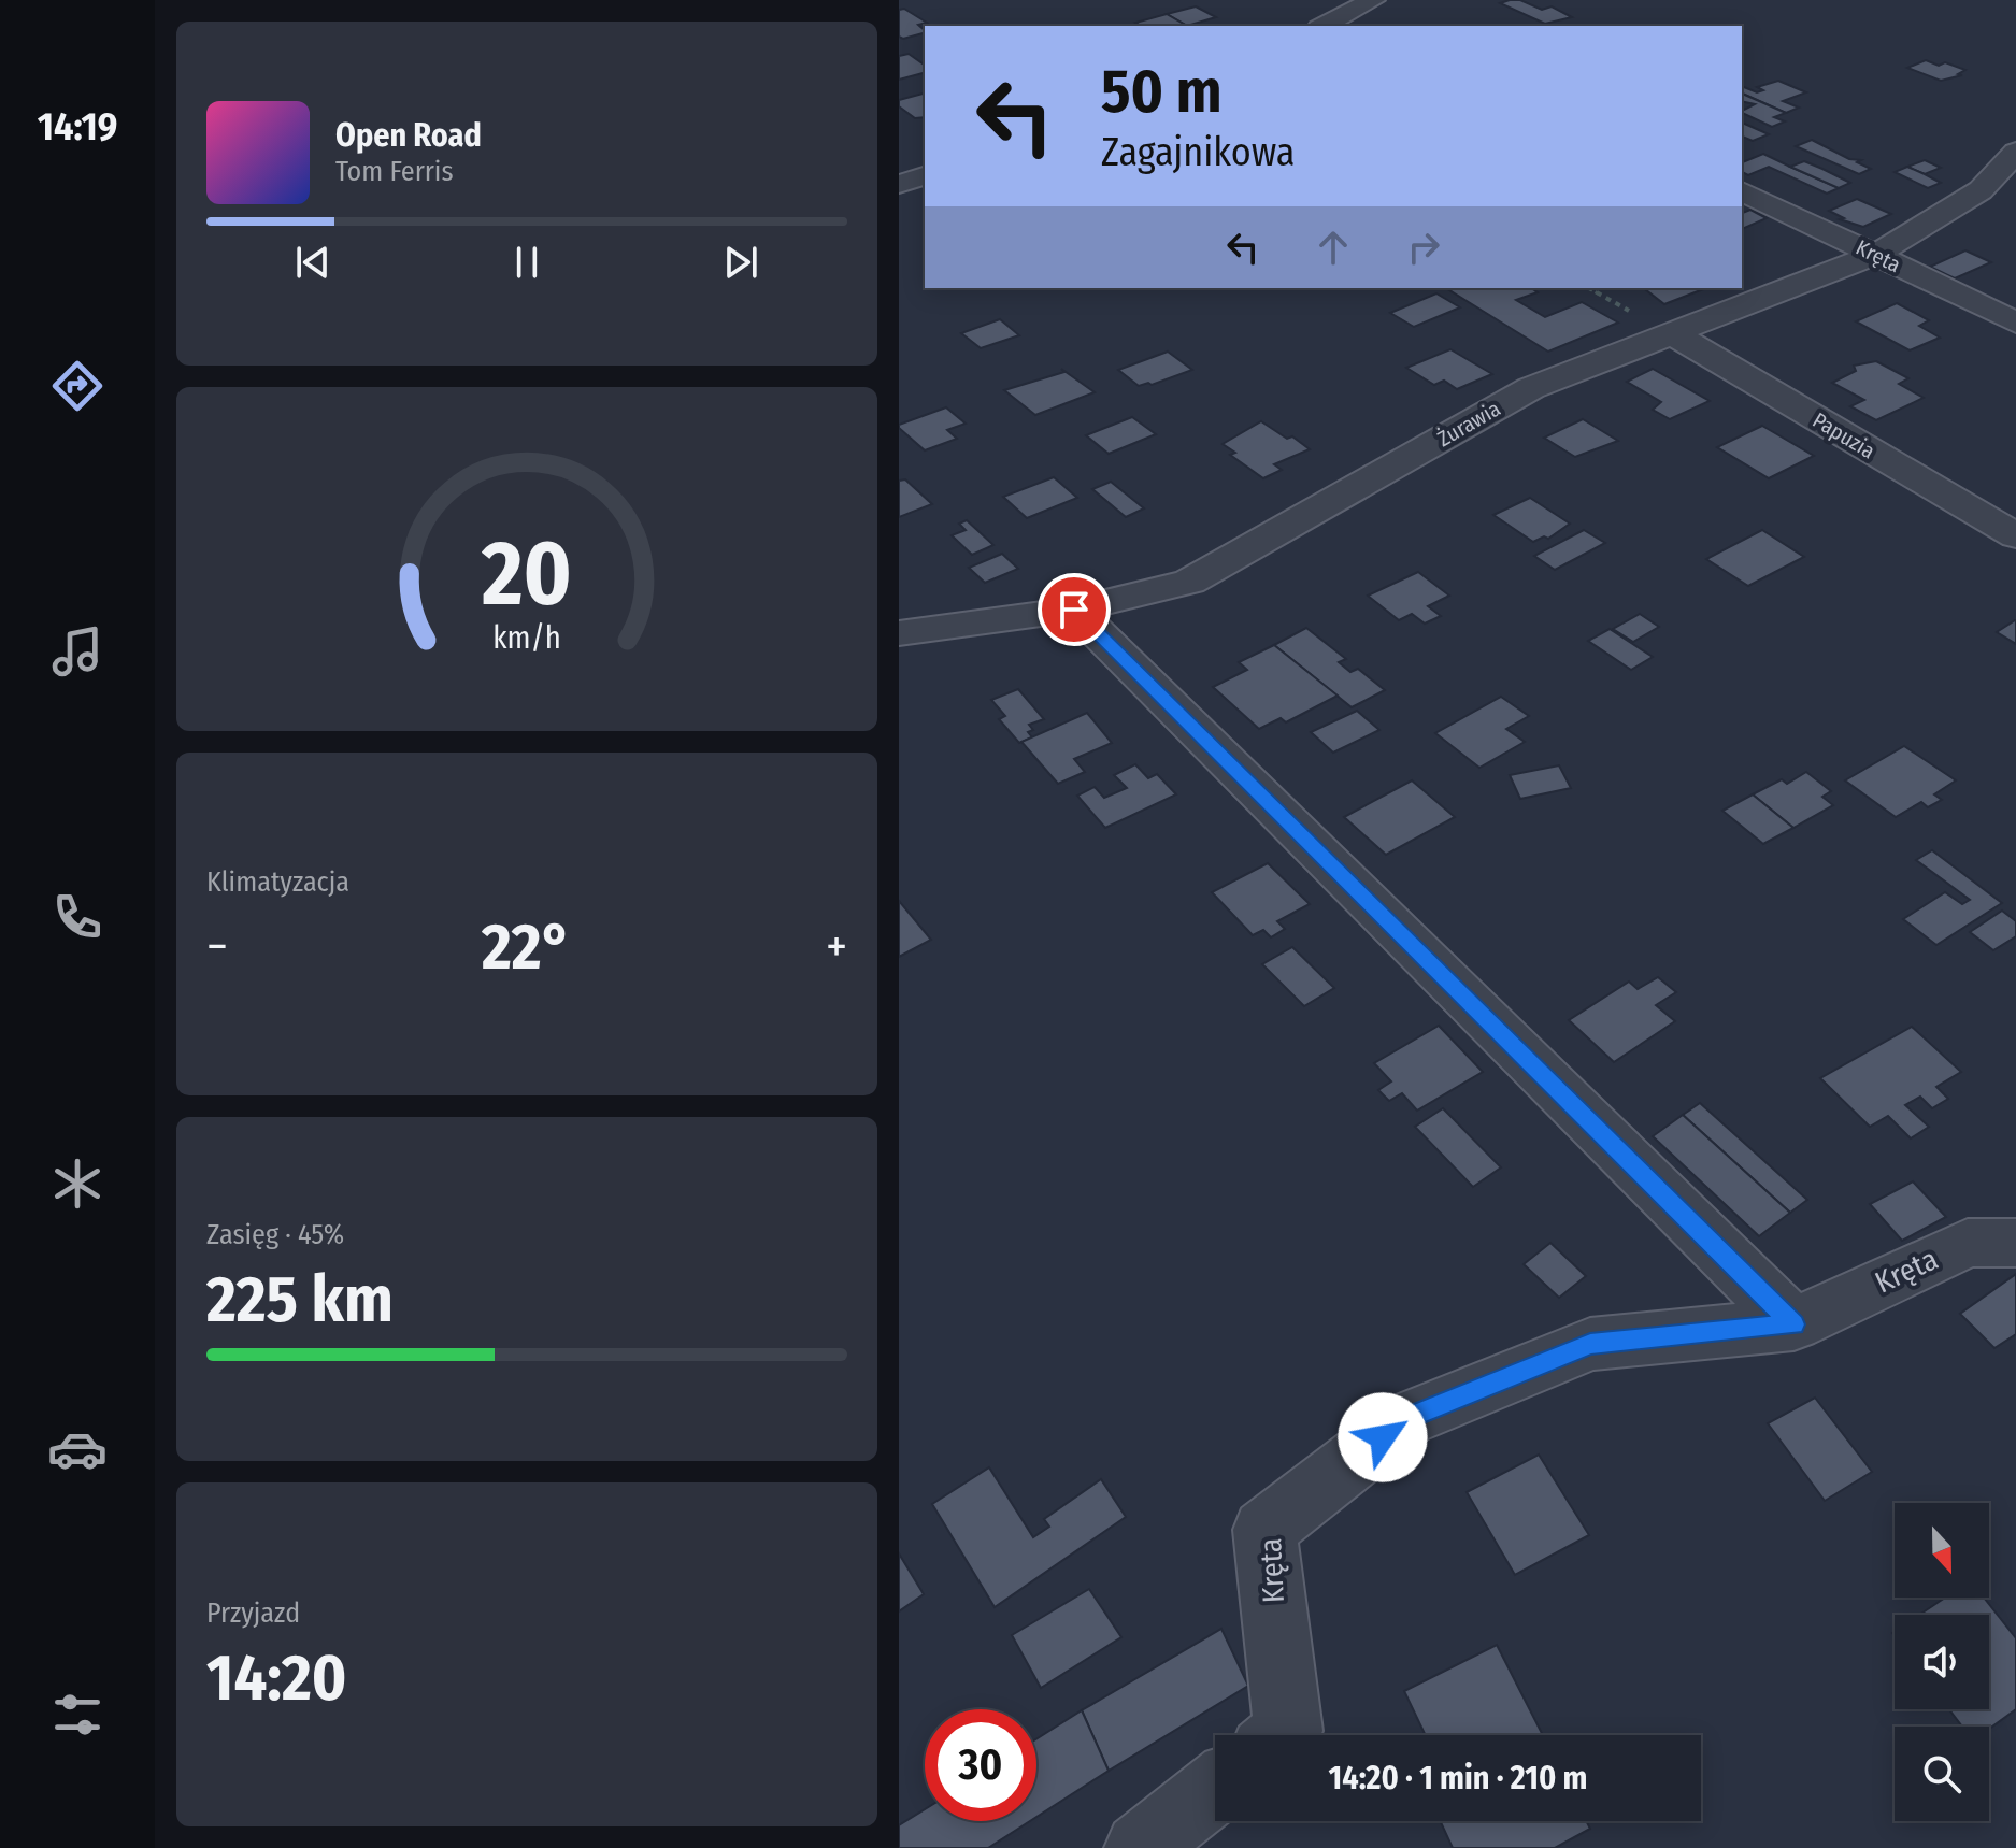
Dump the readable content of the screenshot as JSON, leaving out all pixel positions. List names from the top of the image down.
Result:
{
  "streets": {
    "street": ["Kręta", "Żurawia", "Papuzia"]
  },
  "crossings": [
    ["Kręta", "Żurawia"],
    ["Żurawia", "Papuzia"]
  ],
  "north": "bottom",
  "page": {
    "tabs": "14:19",
    "turn": ["50 m", "Zagajnikowa"],
    "song": ["Open Road", "Tom Ferris"],
    "tile": [
      "Klimatyzacja",
      ["Zasięg · 45%", "225 km"],
      ["Przyjazd", "14:20"]
    ],
    "heat": ["−", "22°", "+"],
    "limit": "30",
    "trip": "14:20 · 1 min · 210 m",
    "gauge": ["20", "km/h"]
  }
}
